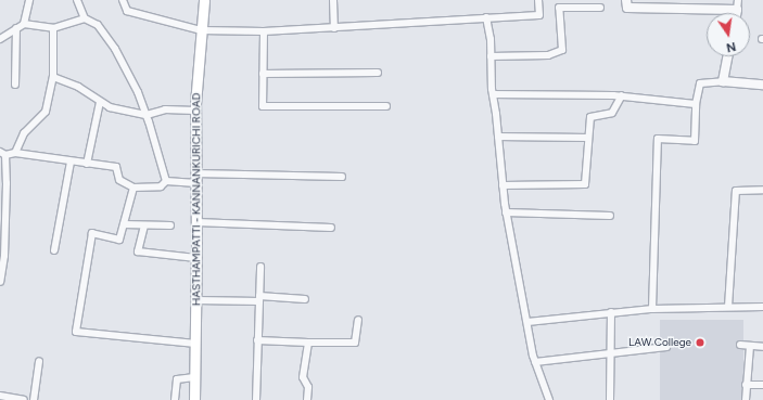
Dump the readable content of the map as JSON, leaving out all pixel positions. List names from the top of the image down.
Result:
{
  "streets": {
    "main road": ["HASTHAMPATTI - KANNANKURICHI ROAD"]
  },
  "places": ["LAW College"],
  "north": "bottom"
}
